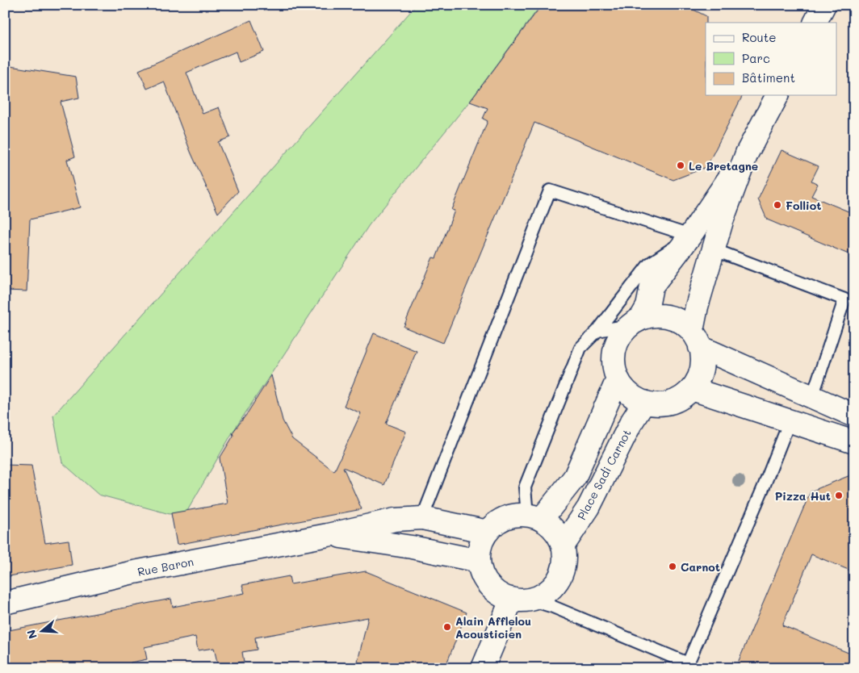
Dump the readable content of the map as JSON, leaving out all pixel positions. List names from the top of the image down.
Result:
{
  "streets": {
    "main road": ["Place Sadi Carnot", "Rue Baron"]
  },
  "crossings": [
    ["Place Sadi Carnot", "Rue Baron"]
  ],
  "places": [
    "Le Bretagne",
    "Folliot",
    "Pizza Hut",
    "Carnot",
    "Alain Afflelou Acousticien"
  ],
  "legend": ["Route", "Parc", "Bâtiment"],
  "north": "left"
}
